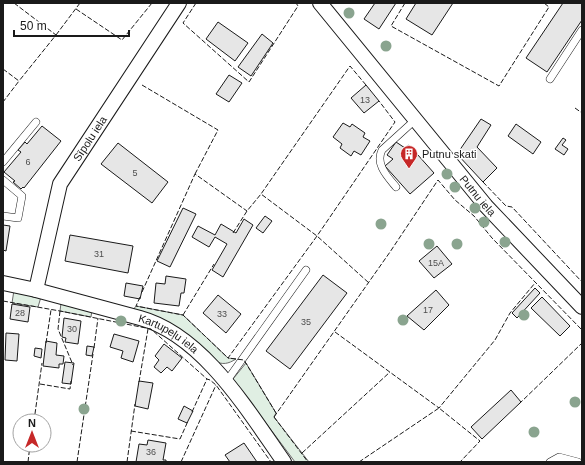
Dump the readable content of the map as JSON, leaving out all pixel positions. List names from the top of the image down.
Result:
{
  "streets": {
    "street": ["Sīpolu iela", "Putnu iela", "Kartupeļu iela"]
  },
  "crossings": [
    ["Sīpolu iela", "Kartupeļu iela"]
  ],
  "places": {
    "building": ["Putnu skati"]
  },
  "house_numbers": [
    "13",
    "6",
    "5",
    "31",
    "15A",
    "17",
    "28",
    "33",
    "35",
    "30",
    "36"
  ],
  "scale_bar": "50 m",
  "north": "top"
}
